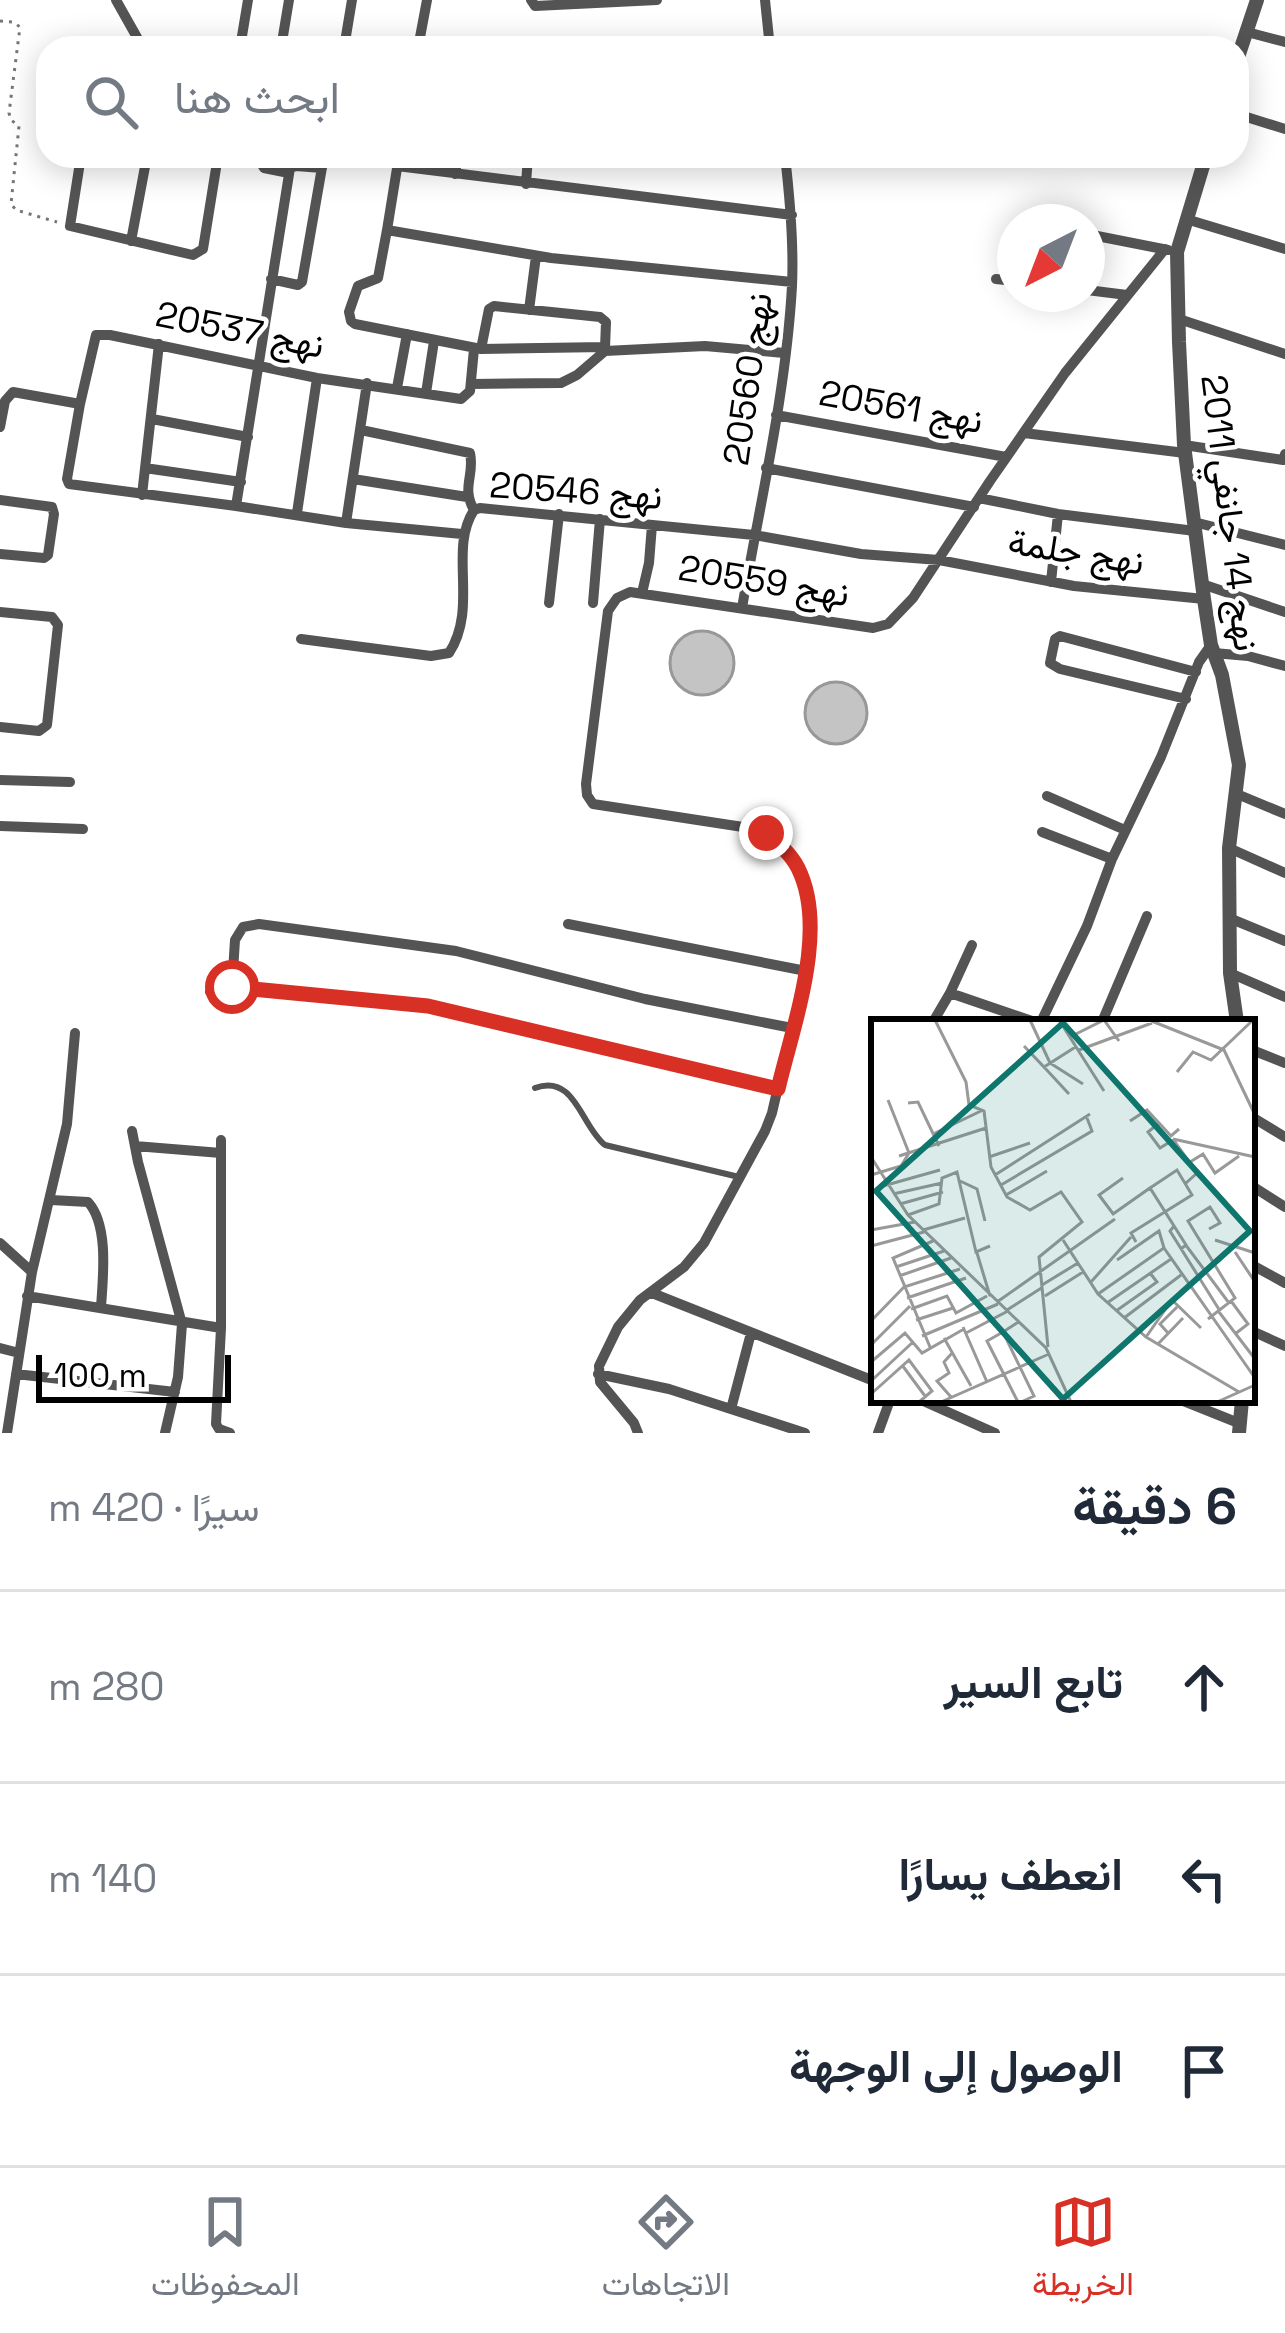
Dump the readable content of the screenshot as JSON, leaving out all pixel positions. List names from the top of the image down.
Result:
{
  "streets": {
    "street": [
      "نهج 20537",
      "نهج 20560",
      "نهج 20561",
      "نهج 20546",
      "نهج 14 جانفي 2011",
      "نهج جلمة",
      "نهج 20559"
    ]
  },
  "crossings": [
    ["نهج 20560", "نهج 20561"],
    ["نهج 20560", "نهج 20546"],
    ["نهج 20560", "نهج 20559"],
    ["نهج 20561", "نهج 20546"],
    ["نهج 20561", "نهج 14 جانفي 2011"],
    ["نهج 20561", "نهج جلمة"],
    ["نهج 20561", "نهج 20559"],
    ["نهج 20546", "نهج جلمة"],
    ["نهج 14 جانفي 2011", "نهج جلمة"]
  ],
  "scale_bar": "100 m",
  "north": "bottom left",
  "page": {
    "search": "ابحث هنا",
    "scale": "100 m",
    "heading": ["6 دقيقة", "سيرًا · 420 m"],
    "list": [
      ["تابع السير", "280 m"],
      ["انعطف يسارًا", "140 m"],
      "الوصول إلى الوجهة"
    ],
    "nav": ["الخريطة", "الاتجاهات", "المحفوظات"]
  }
}
